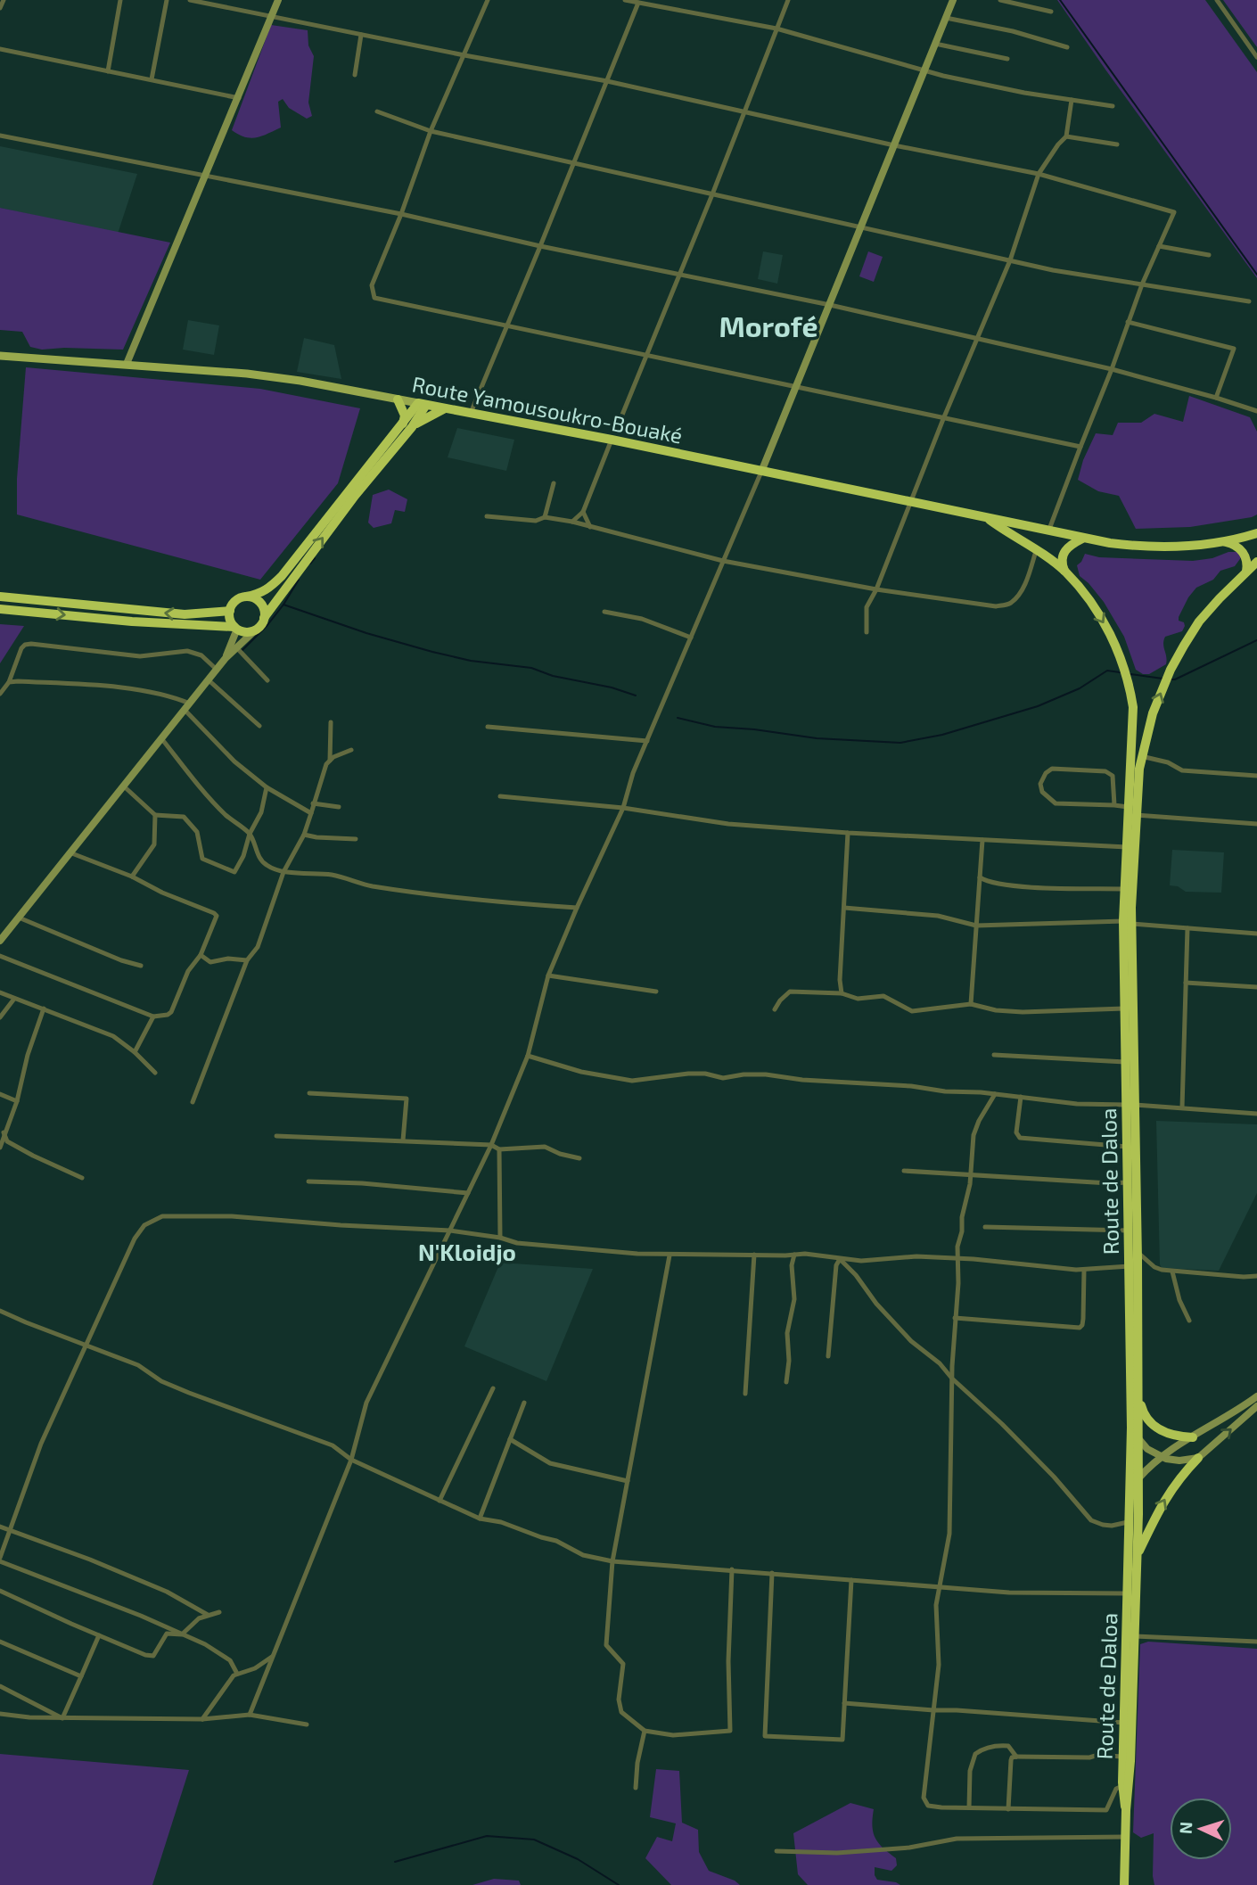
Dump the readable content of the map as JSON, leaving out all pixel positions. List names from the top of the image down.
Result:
{
  "streets": {
    "highway": ["Route Yamousoukro-Bouaké", "Route de Daloa"]
  },
  "crossings": [
    ["Route Yamousoukro-Bouaké", "Route de Daloa"]
  ],
  "districts": ["Morofé", "N'Kloidjo"],
  "north": "left"
}
